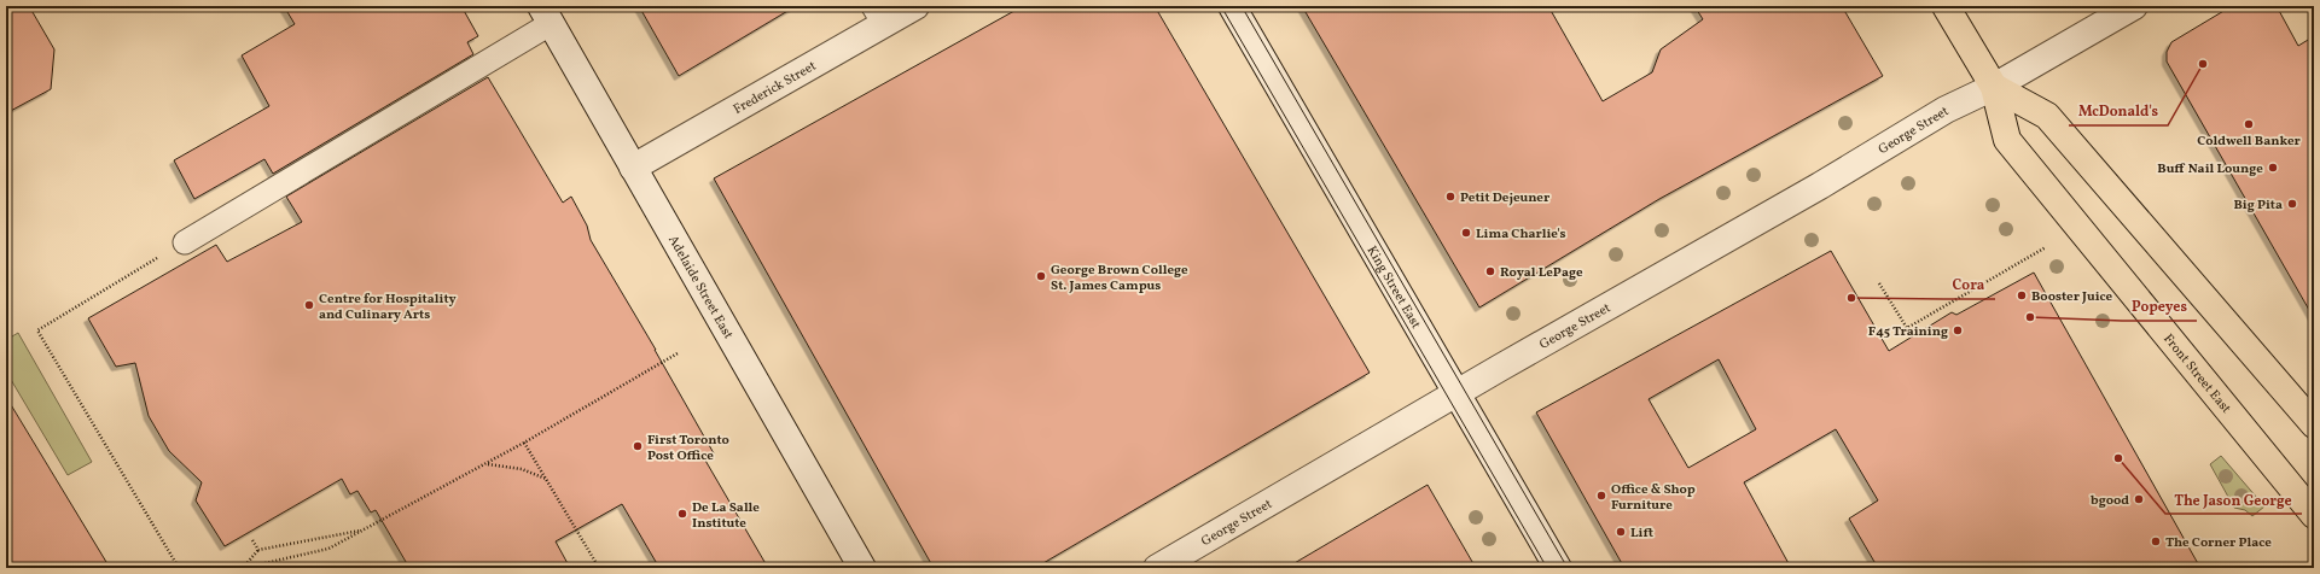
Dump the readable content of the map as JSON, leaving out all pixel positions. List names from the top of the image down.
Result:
{
  "streets": {
    "main road": ["Front Street East"],
    "street": [
      "Frederick Street",
      "George Street",
      "Adelaide Street East",
      "King Street East"
    ]
  },
  "crossings": [
    ["Frederick Street", "Adelaide Street East"],
    ["George Street", "King Street East"],
    ["George Street", "Front Street East"]
  ],
  "places": [
    "McDonald's",
    "Coldwell Banker",
    "Buff Nail Lounge",
    "Petit Dejeuner",
    "Big Pita",
    "Lima Charlie's",
    "Royal LePage",
    "George Brown College St. James Campus",
    "Booster Juice",
    "Cora",
    "Centre for Hospitality and Culinary Arts",
    "Popeyes",
    "F45 Training",
    "First Toronto Post Office",
    "The Jason George",
    "Office & Shop Furniture",
    "bgood",
    "De La Salle Institute",
    "Lift",
    "The Corner Place"
  ]
}
